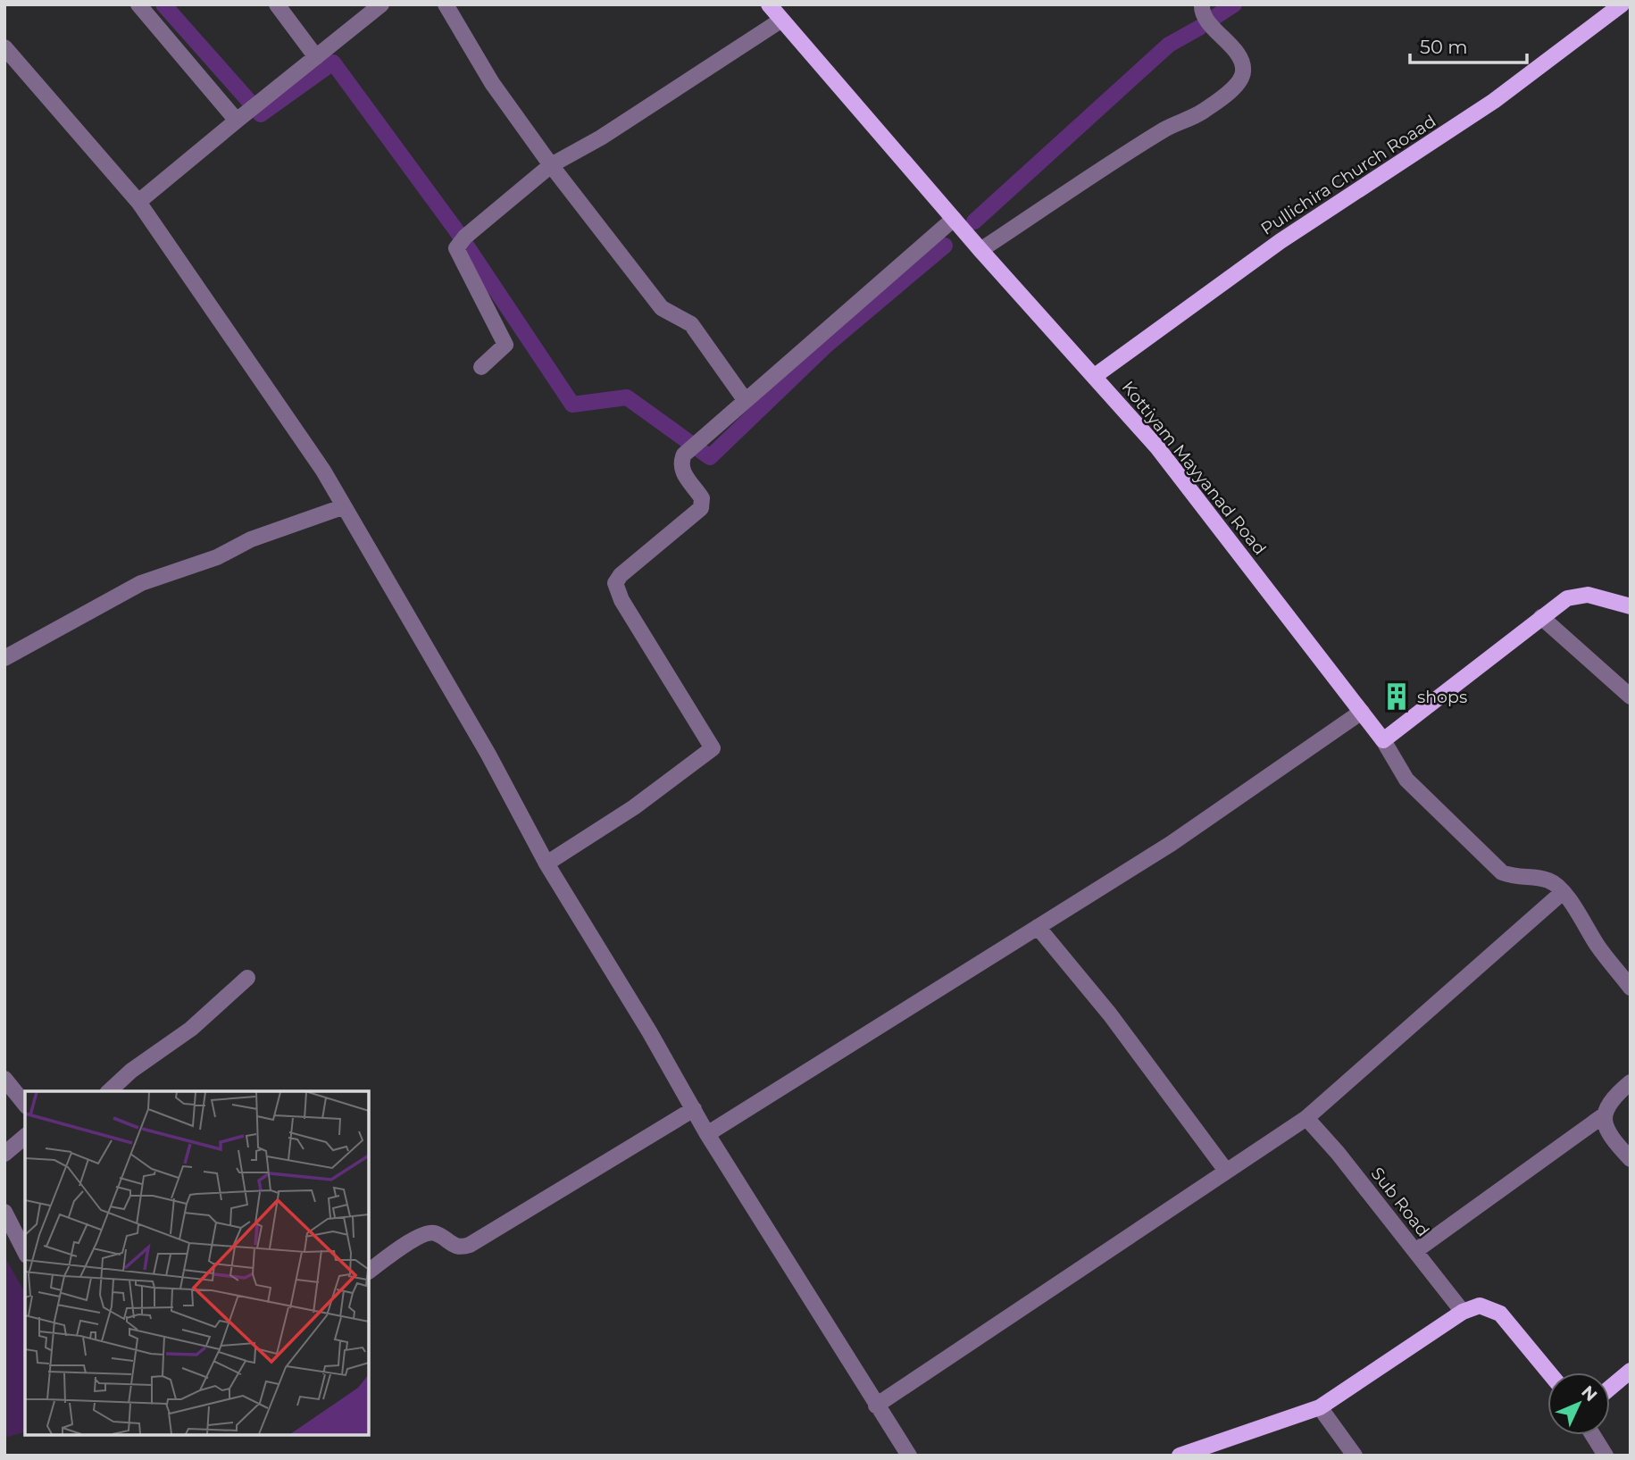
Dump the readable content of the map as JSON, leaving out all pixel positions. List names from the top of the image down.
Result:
{
  "streets": {
    "main road": ["Pullichira Church Roaad", "Kottiyam Mayyanad Road"],
    "street": ["Sub Road"]
  },
  "crossings": [
    ["Pullichira Church Roaad", "Kottiyam Mayyanad Road"]
  ],
  "places": {
    "building": ["shops"]
  },
  "scale_bar": "50 m",
  "north": "top right"
}
